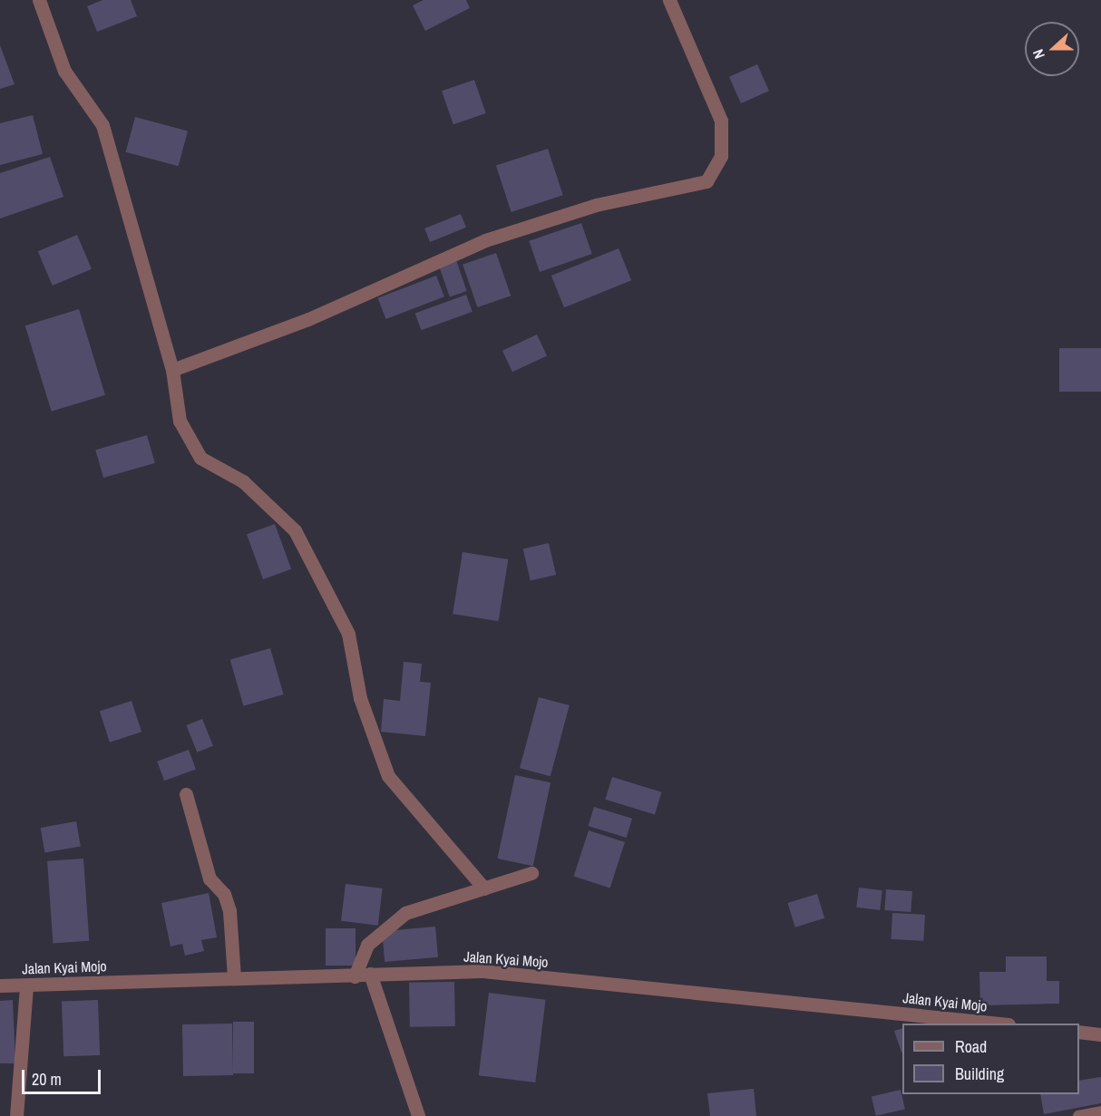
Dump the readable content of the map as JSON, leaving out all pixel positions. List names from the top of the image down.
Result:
{
  "streets": {
    "street": ["Jalan Kyai Mojo"]
  },
  "legend": ["Road", "Building"],
  "scale_bar": "20 m",
  "north": "left"
}
